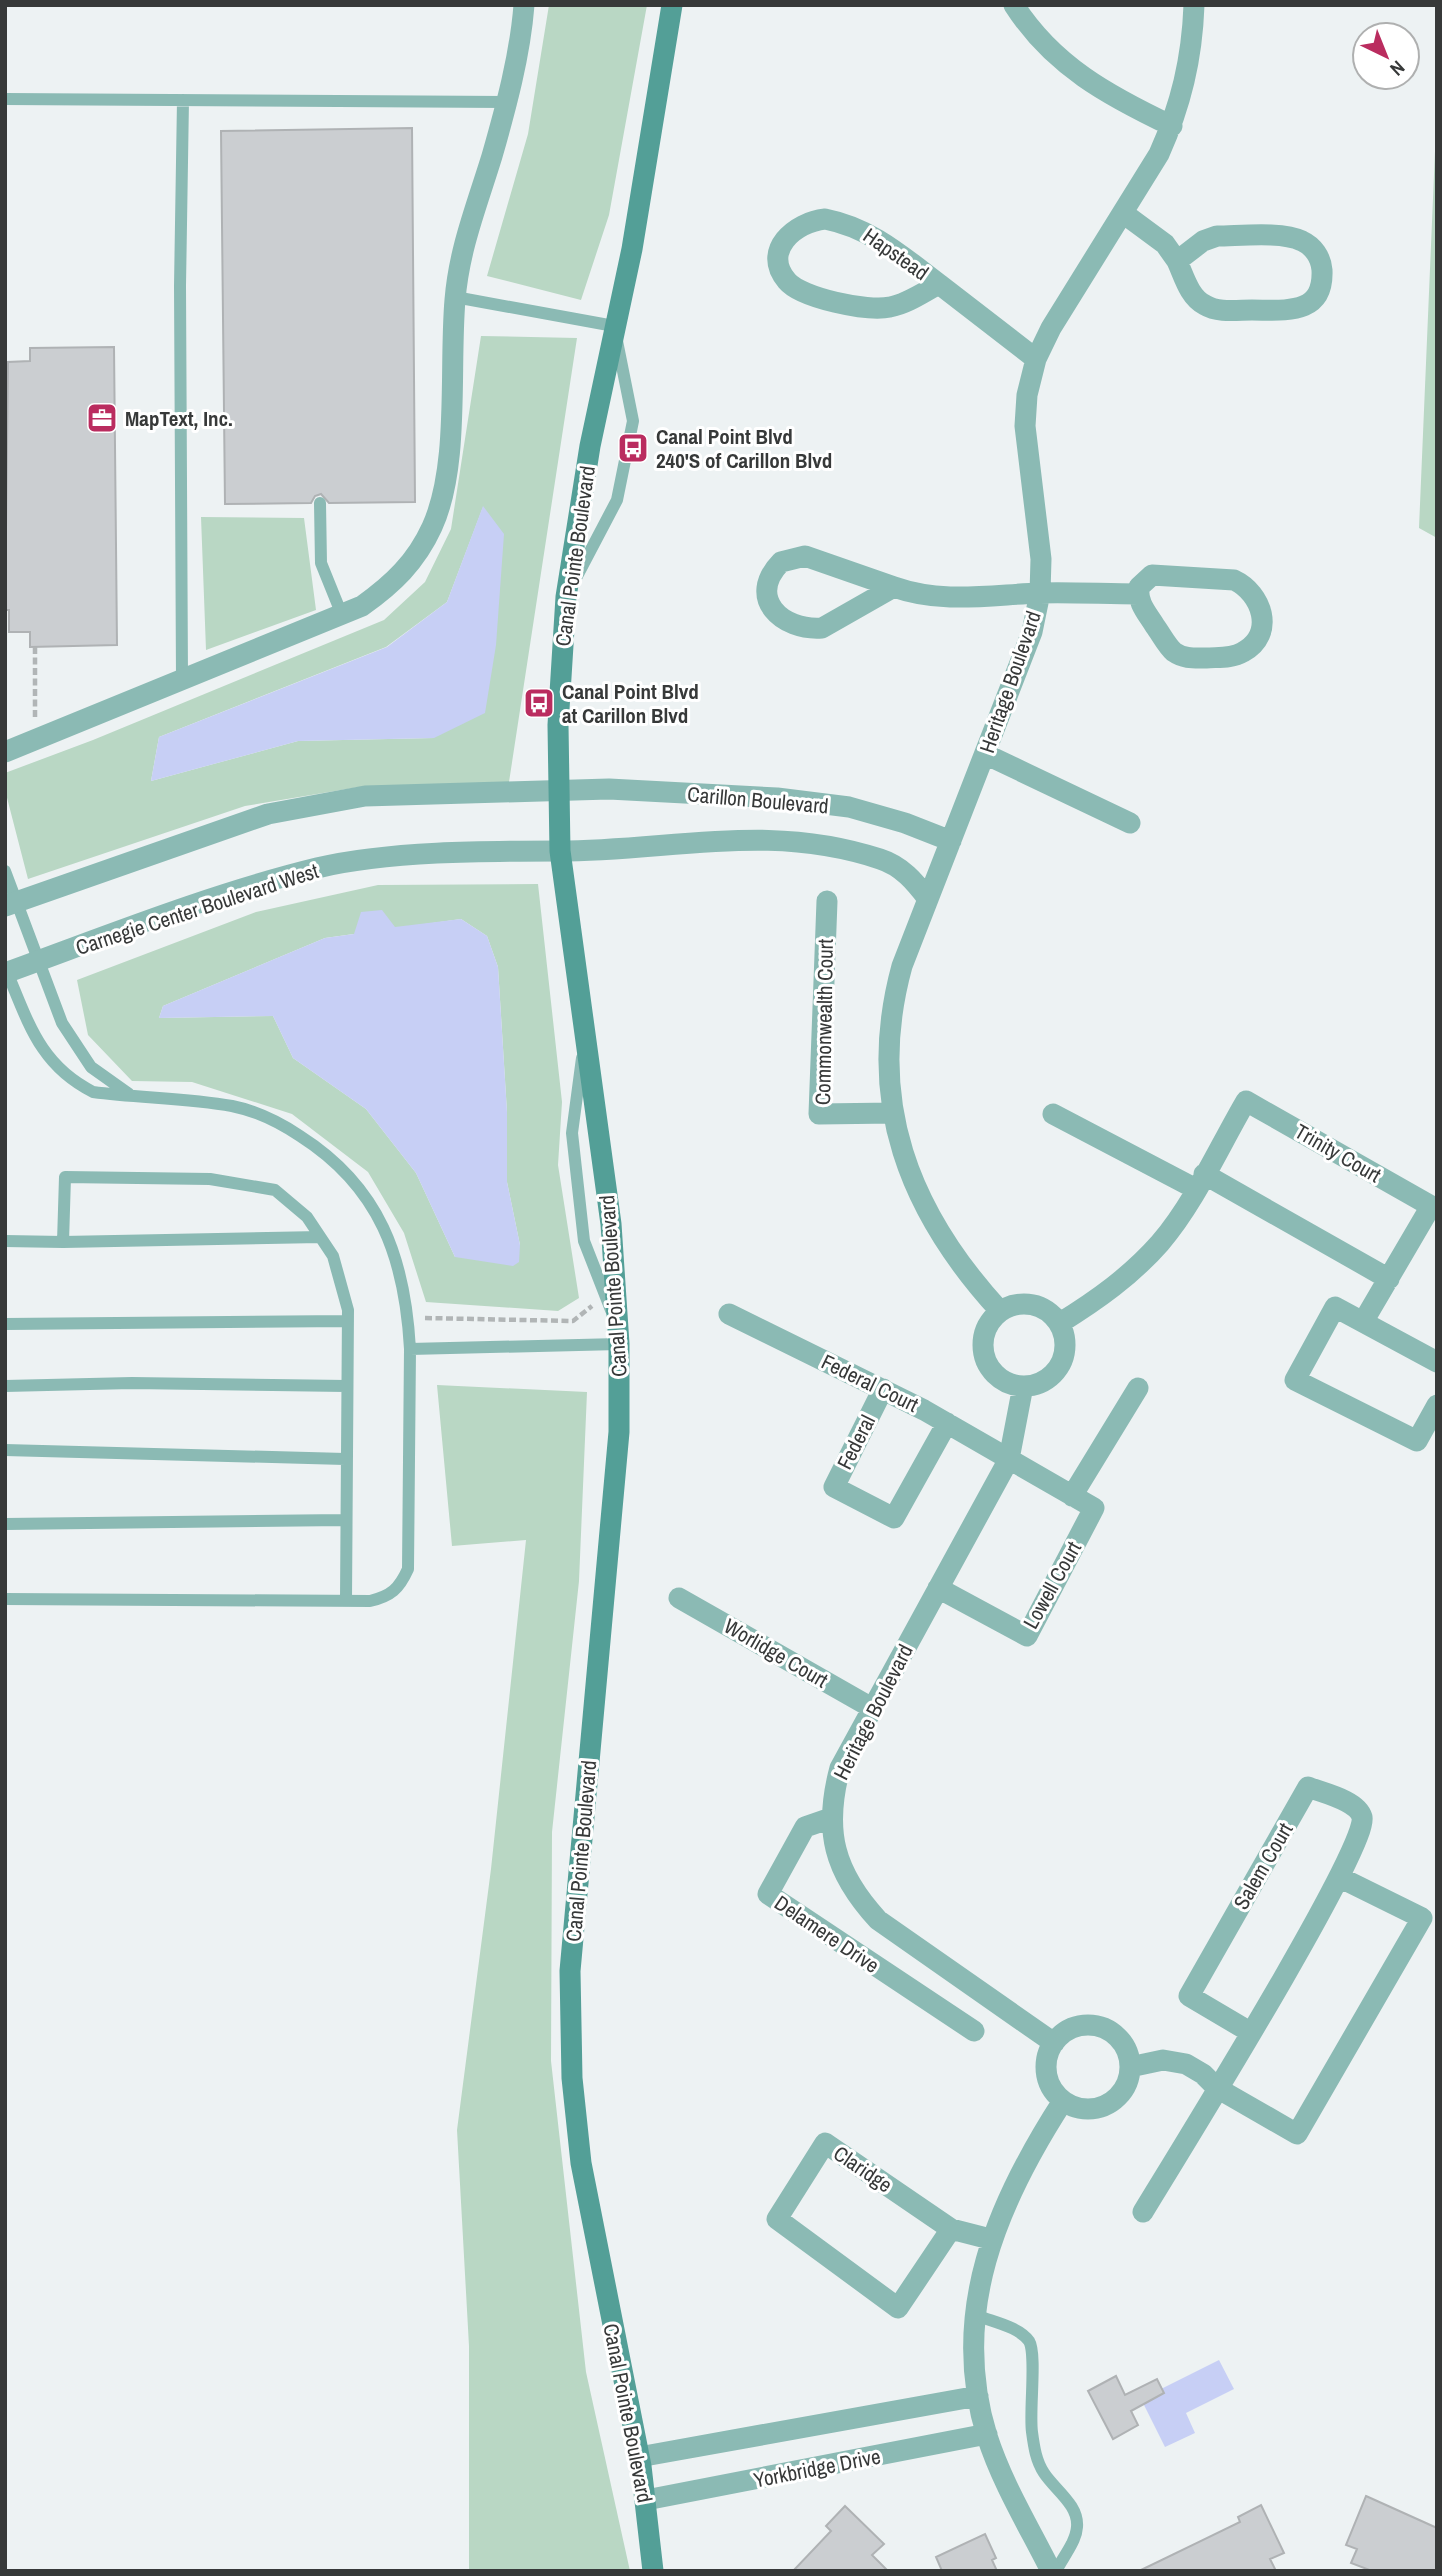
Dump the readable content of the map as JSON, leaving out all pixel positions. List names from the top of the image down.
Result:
{
  "streets": {
    "street": [
      "Hapstead",
      "Canal Pointe Boulevard",
      "Heritage Boulevard",
      "Carillon Boulevard",
      "Carnegie Center Boulevard West",
      "Commonwealth Court",
      "Trinity Court",
      "Federal Court",
      "Federal",
      "Lowell Court",
      "Worlidge Court",
      "Salem Court",
      "Delamere Drive",
      "Claridge",
      "Yorkbridge Drive"
    ]
  },
  "crossings": [
    ["Canal Pointe Boulevard", "Carillon Boulevard"],
    ["Canal Pointe Boulevard", "Carnegie Center Boulevard West"],
    ["Canal Pointe Boulevard", "Yorkbridge Drive"],
    ["Heritage Boulevard", "Carillon Boulevard"],
    ["Heritage Boulevard", "Commonwealth Court"],
    ["Heritage Boulevard", "Trinity Court"],
    ["Heritage Boulevard", "Federal Court"],
    ["Heritage Boulevard", "Lowell Court"],
    ["Heritage Boulevard", "Worlidge Court"],
    ["Heritage Boulevard", "Delamere Drive"],
    ["Carillon Boulevard", "Carnegie Center Boulevard West"],
    ["Federal Court", "Federal"],
    ["Federal Court", "Lowell Court"]
  ],
  "places": {
    "office": ["MapText, Inc."],
    "bus stop": ["Canal Point Blvd 240'S of Carillon Blvd", "Canal Point Blvd at Carillon Blvd"]
  },
  "north": "bottom right"
}
